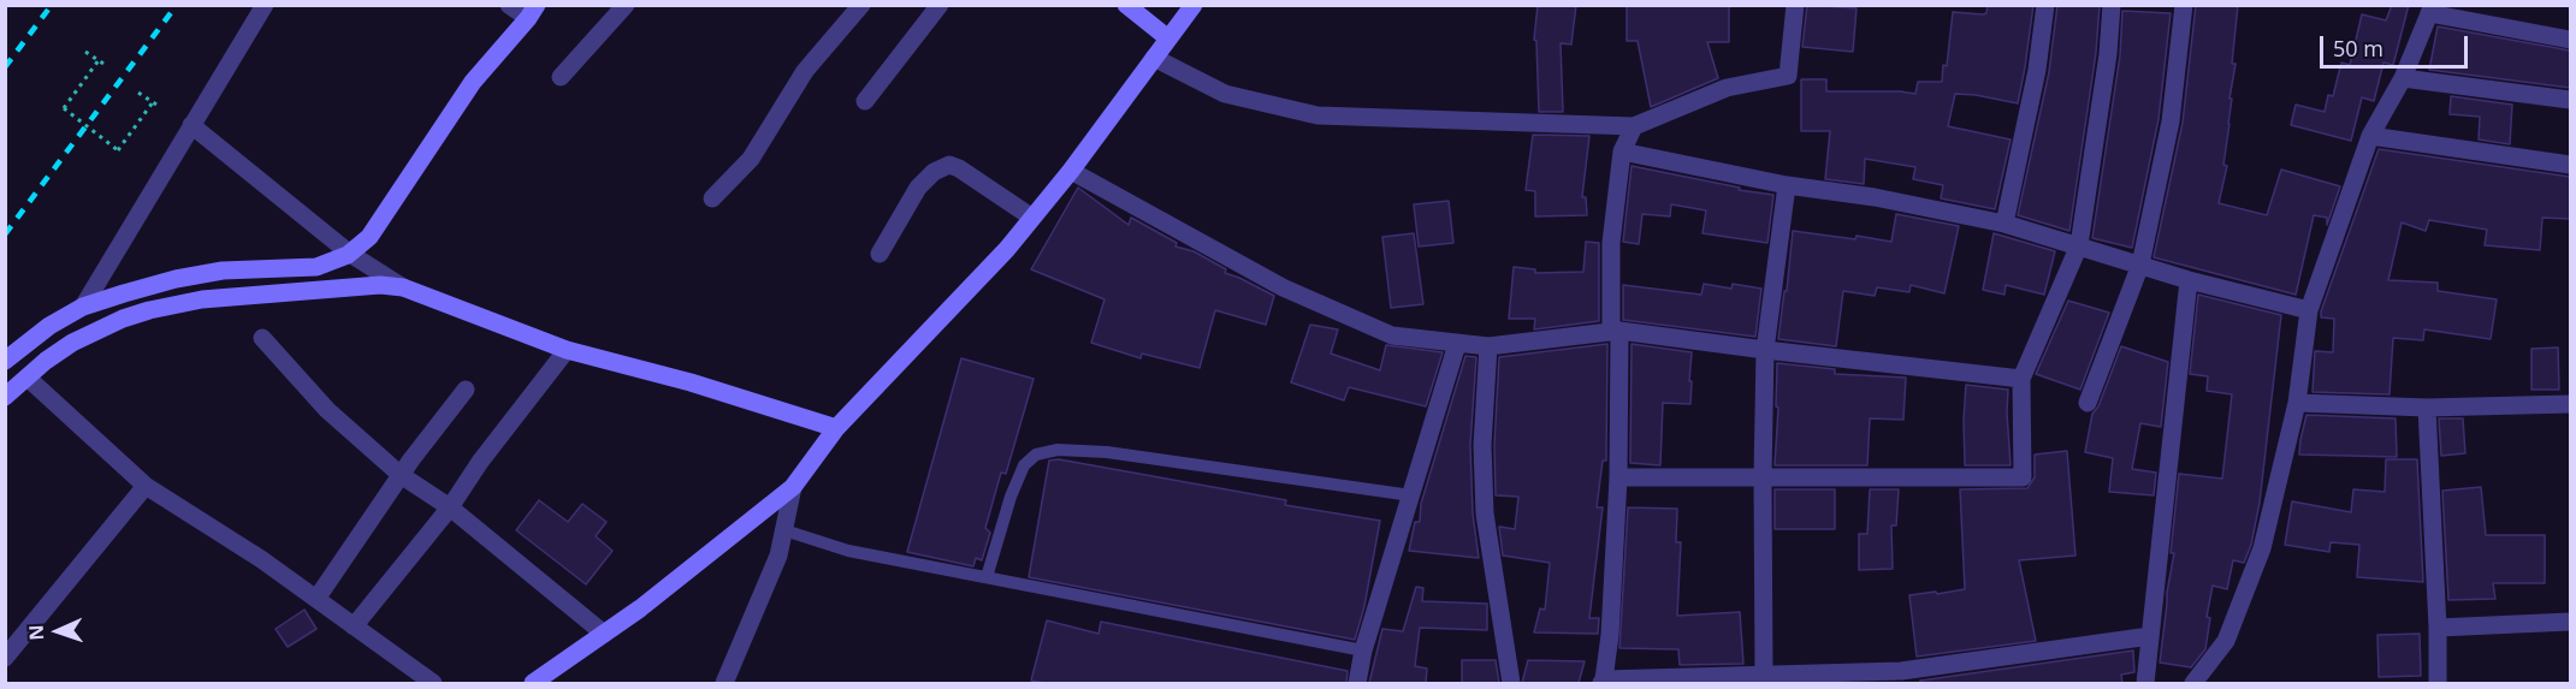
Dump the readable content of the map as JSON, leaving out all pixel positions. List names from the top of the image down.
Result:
{
  "scale_bar": "50 m",
  "north": "left"
}
